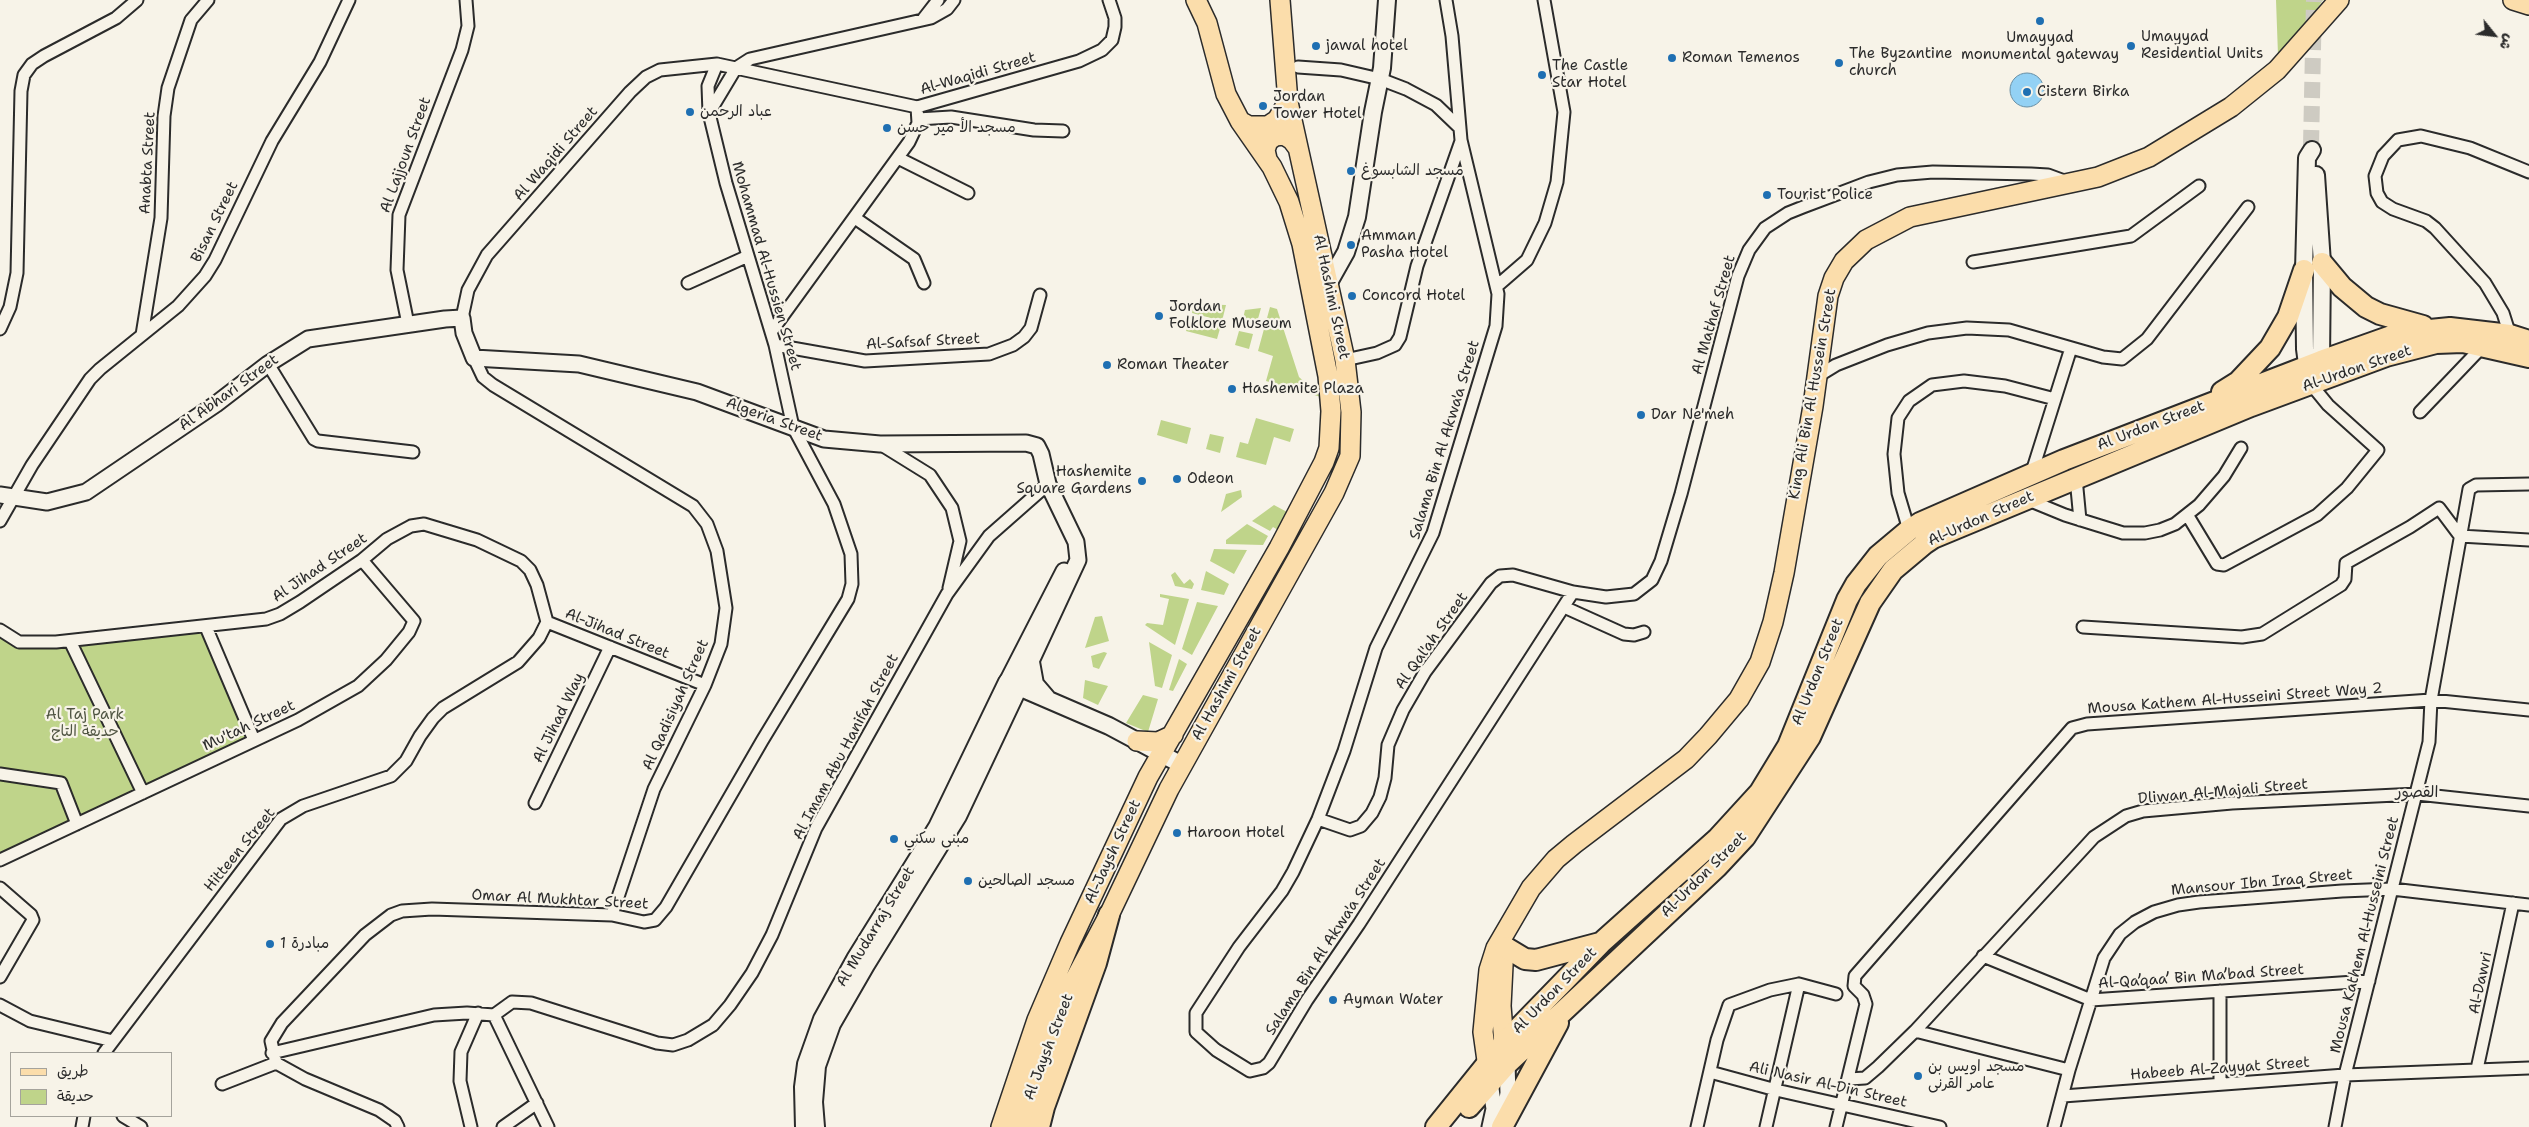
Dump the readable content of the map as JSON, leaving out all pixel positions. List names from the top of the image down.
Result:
{
  "streets": {
    "highway": ["Al-Urdon Street", "Al Urdon Street"],
    "main road": [
      "Al Hashimi Street",
      "King Ali Bin Al Hussein Street",
      "Al-Jaysh Street",
      "Al Mudarraj Street",
      "Al Jaysh Street"
    ],
    "street": [
      "Al-Waqidi Street",
      "Al Waqidi Street",
      "Al Lajjoun Street",
      "Anabta Street",
      "Bisan Street",
      "Mohammad Al-Hussien Street",
      "Al Mathaf Street",
      "Al-Safsaf Street",
      "Al Abhari Street",
      "Algeria Street",
      "Salama Bin Al Akwa'a Street",
      "Al Jihad Street",
      "Al-Jihad Street",
      "Al Qal'ah Street",
      "Mousa Kathem Al-Husseini Street Way 2",
      "Al Qadisiyah Street",
      "Al Jihad Way",
      "Mu'tah Street",
      "Al Imam Abu Hanifah Street",
      "Dliwan Al-Majali Street",
      "Hitteen Street",
      "Mansour Ibn Iraq Street",
      "Omar Al Mukhtar Street",
      "Mousa Kathem Al-Husseini Street",
      "Al-Qa’qaa’ Bin Ma’bad Street",
      "Al-Dawri",
      "Habeeb Al-Zayyat Street",
      "Ali Nasir Al-Din Street"
    ]
  },
  "crossings": [
    ["Al-Waqidi Street", "Al Waqidi Street"],
    ["Al-Waqidi Street", "Mohammad Al-Hussien Street"],
    ["Al Waqidi Street", "Mohammad Al-Hussien Street"],
    ["Al Waqidi Street", "Al Abhari Street"],
    ["Al Lajjoun Street", "Al Abhari Street"],
    ["Anabta Street", "Bisan Street"],
    ["Bisan Street", "Al Abhari Street"],
    ["Mohammad Al-Hussien Street", "Al-Safsaf Street"],
    ["Mohammad Al-Hussien Street", "Algeria Street"],
    ["Mohammad Al-Hussien Street", "Omar Al Mukhtar Street"],
    ["Al Hashimi Street", "Al-Jaysh Street"],
    ["Al Hashimi Street", "Al Jaysh Street"],
    ["Al Mathaf Street", "King Ali Bin Al Hussein Street"],
    ["Al Mathaf Street", "Salama Bin Al Akwa'a Street"],
    ["Al Mathaf Street", "Al Qal'ah Street"],
    ["Al-Urdon Street", "King Ali Bin Al Hussein Street"],
    ["Al-Urdon Street", "Al Urdon Street"],
    ["King Ali Bin Al Hussein Street", "Al Urdon Street"],
    ["Algeria Street", "Al Qadisiyah Street"],
    ["Algeria Street", "Al Imam Abu Hanifah Street"],
    ["Algeria Street", "Omar Al Mukhtar Street"],
    ["Salama Bin Al Akwa'a Street", "Al Qal'ah Street"],
    ["Al Jihad Street", "Al-Jihad Street"],
    ["Al Jihad Street", "Mu'tah Street"],
    ["Al Jihad Street", "Hitteen Street"],
    ["Al-Jihad Street", "Al Qadisiyah Street"],
    ["Al-Jihad Street", "Al Jihad Way"],
    ["Al-Jihad Street", "Hitteen Street"],
    ["Mousa Kathem Al-Husseini Street Way 2", "Dliwan Al-Majali Street"],
    ["Mousa Kathem Al-Husseini Street Way 2", "Mousa Kathem Al-Husseini Street"],
    ["Al Qadisiyah Street", "Omar Al Mukhtar Street"],
    ["Dliwan Al-Majali Street", "Mousa Kathem Al-Husseini Street"],
    ["Dliwan Al-Majali Street", "Al-Qa’qaa’ Bin Ma’bad Street"],
    ["Al-Jaysh Street", "Al Jaysh Street"],
    ["Mansour Ibn Iraq Street", "Mousa Kathem Al-Husseini Street"],
    ["Mansour Ibn Iraq Street", "Al-Qa’qaa’ Bin Ma’bad Street"],
    ["Mansour Ibn Iraq Street", "Al-Dawri"],
    ["Mansour Ibn Iraq Street", "Habeeb Al-Zayyat Street"],
    ["Mousa Kathem Al-Husseini Street", "Al-Qa’qaa’ Bin Ma’bad Street"],
    ["Mousa Kathem Al-Husseini Street", "Habeeb Al-Zayyat Street"],
    ["Al-Dawri", "Habeeb Al-Zayyat Street"]
  ],
  "districts": ["القصور"],
  "parks": ["Al Taj Park حديقة التاج"],
  "places": [
    "Umayyad monumental gateway",
    "jawal hotel",
    "Umayyad Residential Units",
    "Roman Temenos",
    "The Byzantine church",
    "The Castle Star Hotel",
    "Cistern Birka",
    "Jordan Tower Hotel",
    "عباد الرحمن",
    "مسجد الأ مير حسن",
    "مسجد الشابسوغ",
    "Tourist Police",
    "Amman Pasha Hotel",
    "Concord Hotel",
    "Jordan Folklore Museum",
    "Roman Theater",
    "Hashemite Plaza",
    "Dar Ne'meh",
    "Odeon",
    "Hashemite Square Gardens",
    "Haroon Hotel",
    "مبنى سكني",
    "مسجد الصالحين",
    "مبادرة 1",
    "Ayman Water",
    "مسجد اويس بن عامر القرنى"
  ],
  "legend": ["طريق", "حديقة"],
  "north": "bottom right"
}
